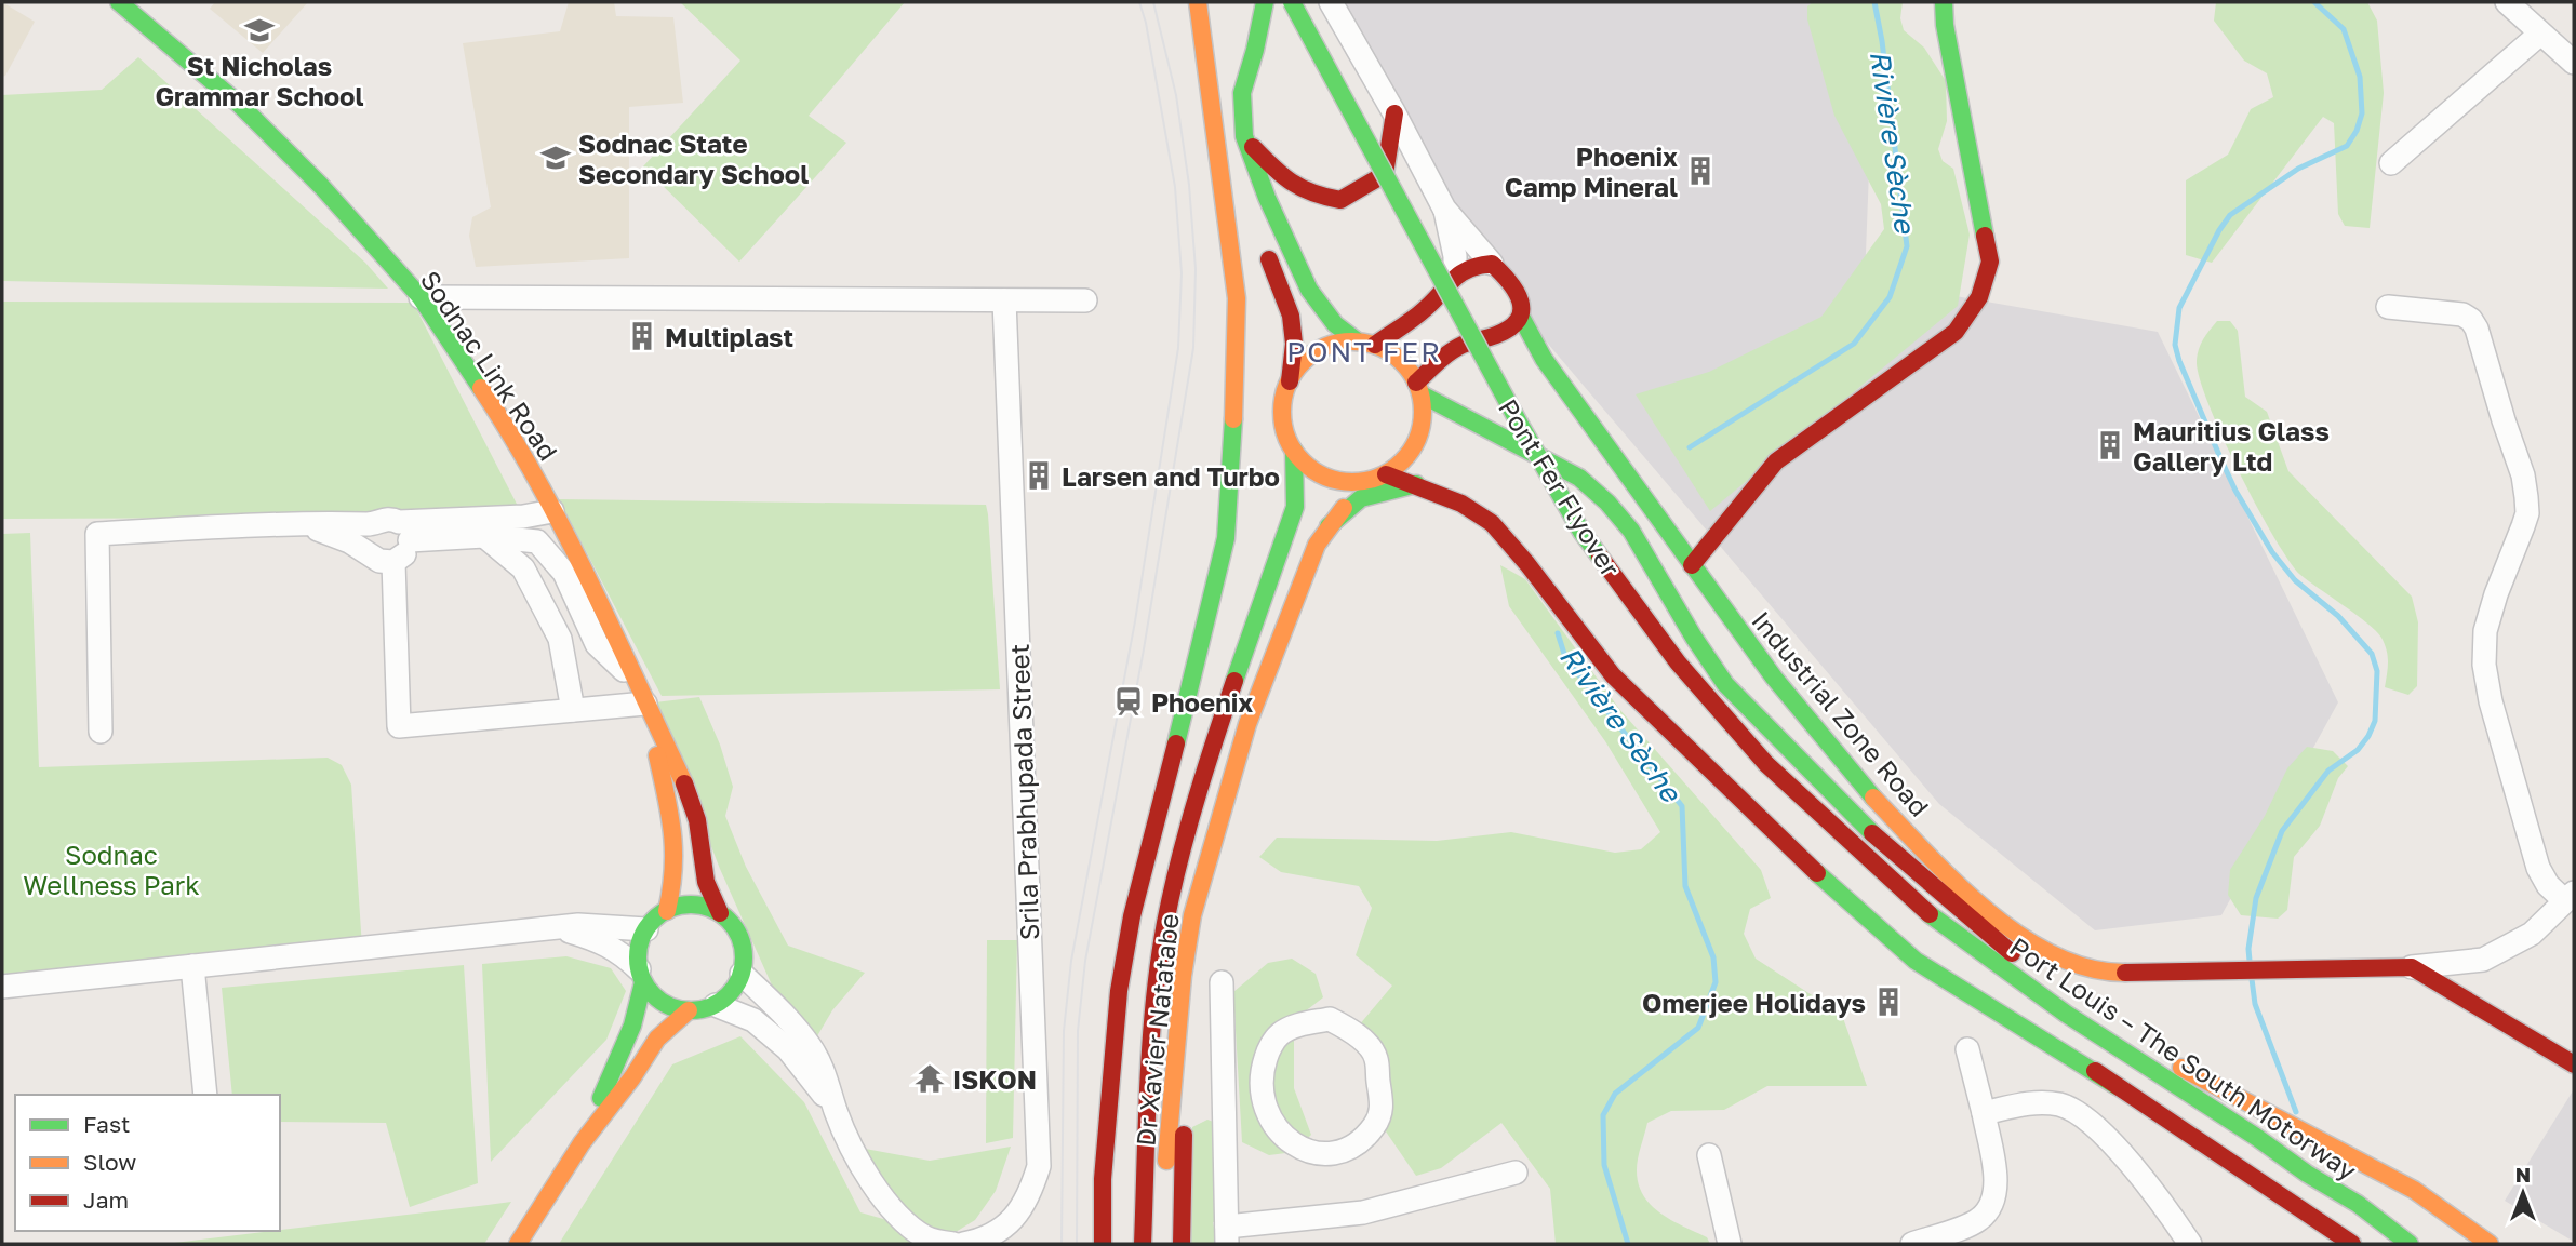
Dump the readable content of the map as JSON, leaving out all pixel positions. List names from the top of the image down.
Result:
{
  "streets": {
    "main road": [
      "Sodnac Link Road",
      "Pont Fer Flyover",
      "Industrial Zone Road",
      "Dr Xavier Natatabe",
      "Port Louis – The South Motorway"
    ],
    "street": ["Srila Prabhupada Street"]
  },
  "crossings": [
    ["Pont Fer Flyover", "Port Louis – The South Motorway"]
  ],
  "districts": ["PONT FER"],
  "water": ["Rivière Sèche"],
  "parks": ["Sodnac Wellness Park"],
  "places": {
    "school or university": ["St Nicholas Grammar School", "Sodnac State Secondary School"],
    "building": [
      "Phoenix Camp Mineral",
      "Multiplast",
      "Mauritius Glass Gallery Ltd",
      "Larsen and Turbo",
      "Omerjee Holidays"
    ],
    "station": ["Phoenix"],
    "temple": ["ISKON"]
  },
  "legend": ["Fast", "Slow", "Jam"],
  "north": "top"
}
